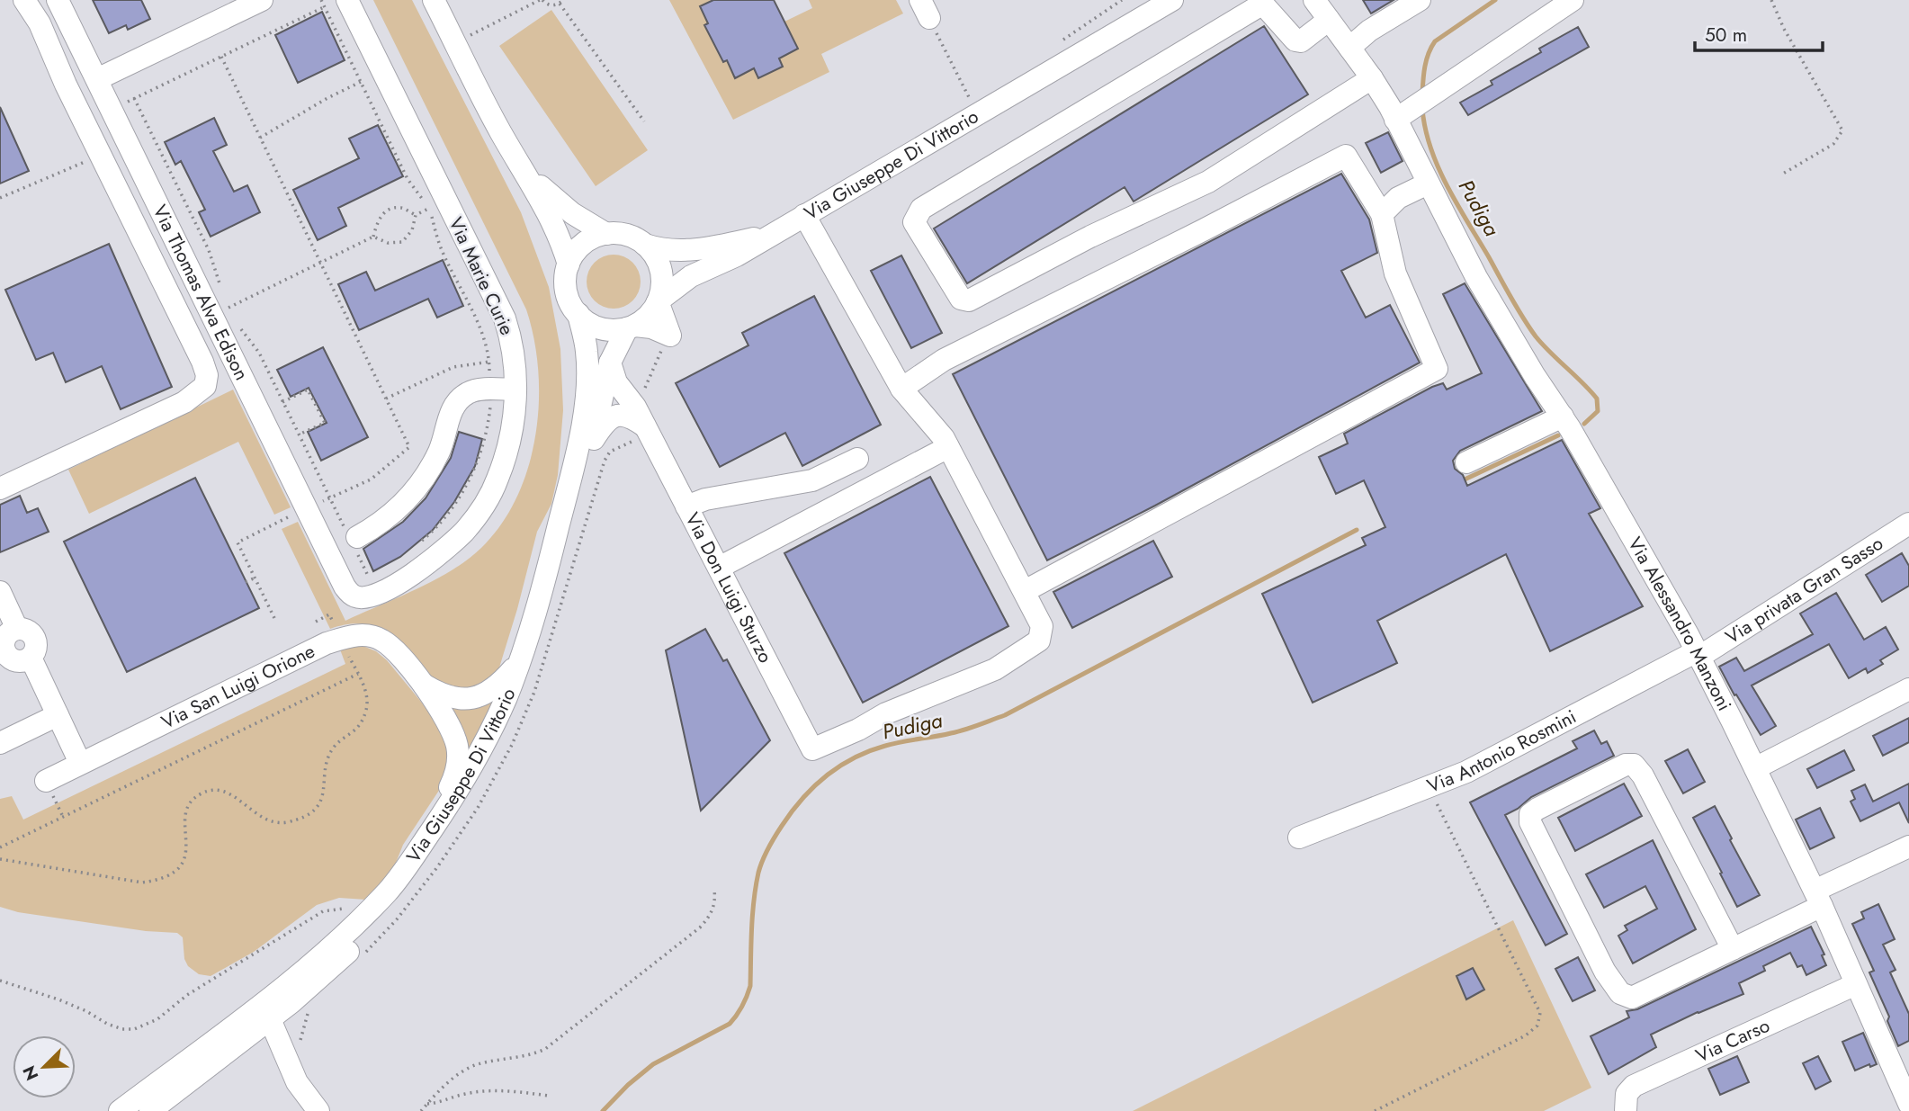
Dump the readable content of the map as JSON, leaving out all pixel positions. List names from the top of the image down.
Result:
{
  "streets": {
    "street": [
      "Via Giuseppe Di Vittorio",
      "Via Marie Curie",
      "Via Thomas Alva Edison",
      "Via Don Luigi Sturzo",
      "Via privata Gran Sasso",
      "Via Alessandro Manzoni",
      "Via San Luigi Orione",
      "Via Antonio Rosmini",
      "Via Carso"
    ]
  },
  "crossings": [
    ["Via Giuseppe Di Vittorio", "Via Don Luigi Sturzo"],
    ["Via Giuseppe Di Vittorio", "Via San Luigi Orione"],
    ["Via Marie Curie", "Via Thomas Alva Edison"],
    ["Via privata Gran Sasso", "Via Alessandro Manzoni"],
    ["Via privata Gran Sasso", "Via Antonio Rosmini"],
    ["Via Alessandro Manzoni", "Via Antonio Rosmini"],
    ["Via Alessandro Manzoni", "Via Carso"]
  ],
  "water": ["Pudiga"],
  "scale_bar": "50 m",
  "north": "bottom left"
}
